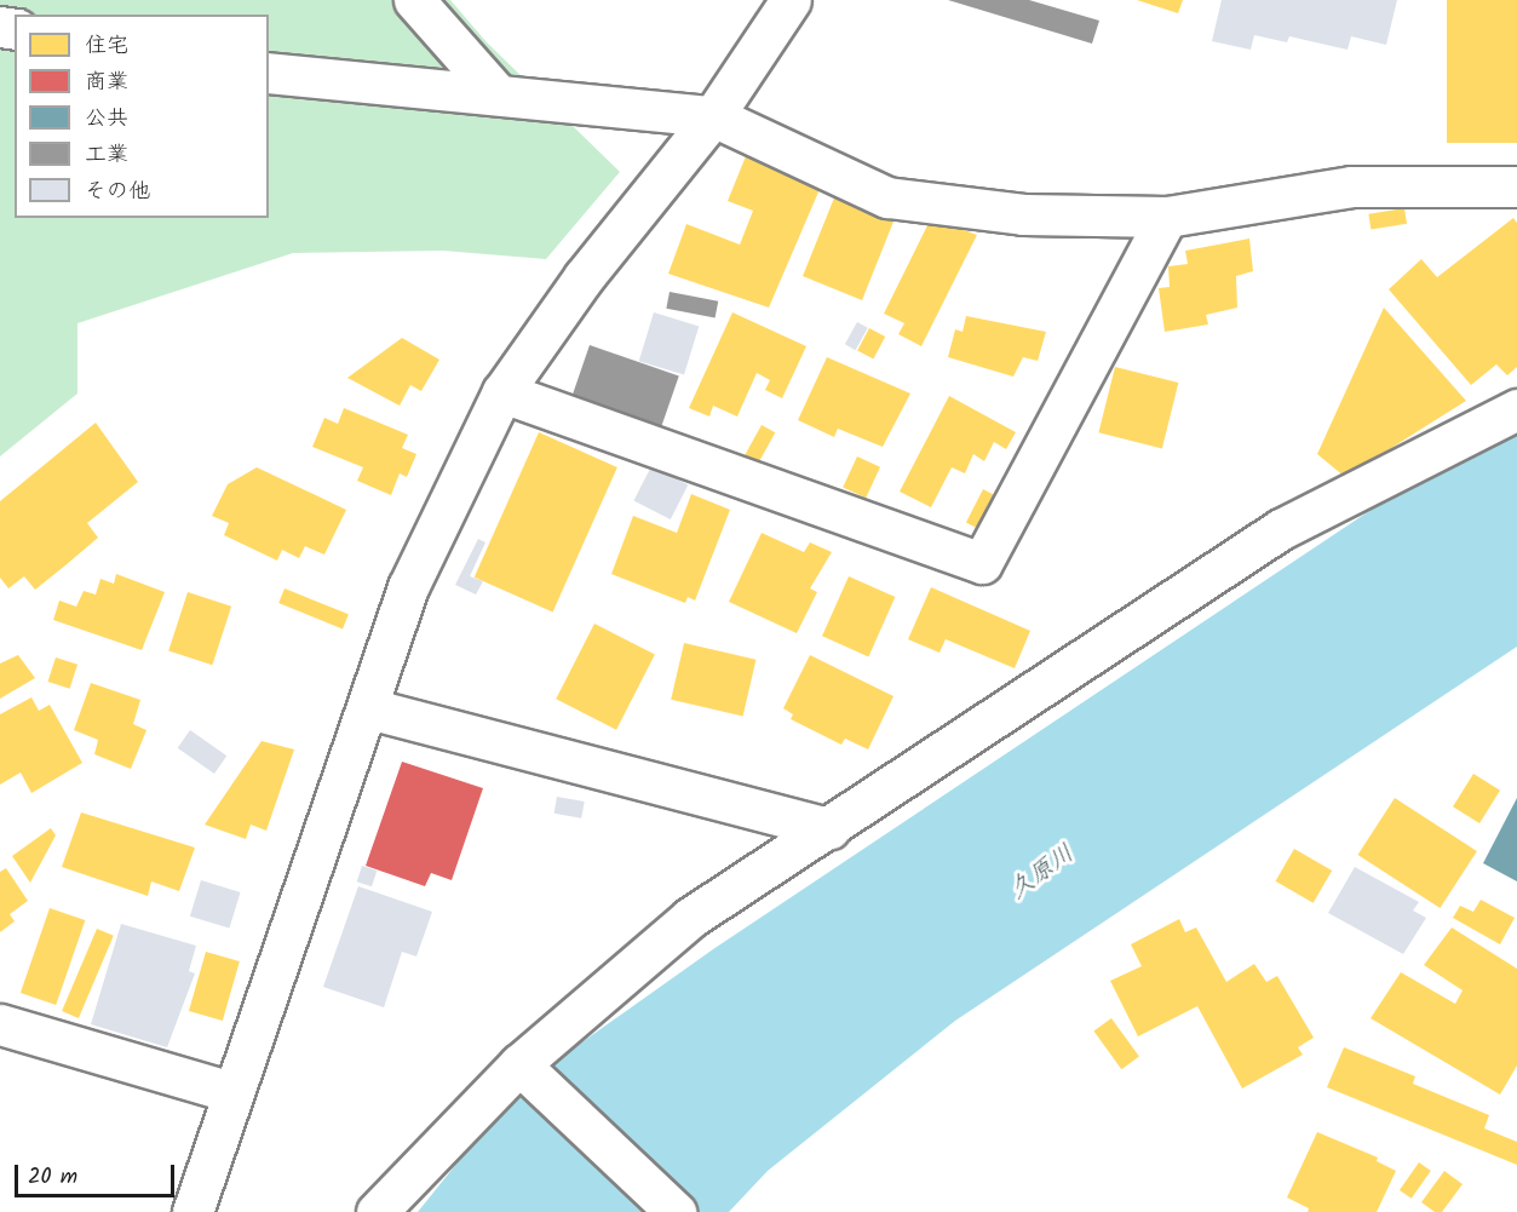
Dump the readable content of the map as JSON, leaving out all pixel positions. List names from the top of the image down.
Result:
{
  "water": ["久原川"],
  "legend": [
    "住宅",
    "商業",
    "公共",
    "工業",
    "その他"
  ],
  "scale_bar": "20 m"
}
